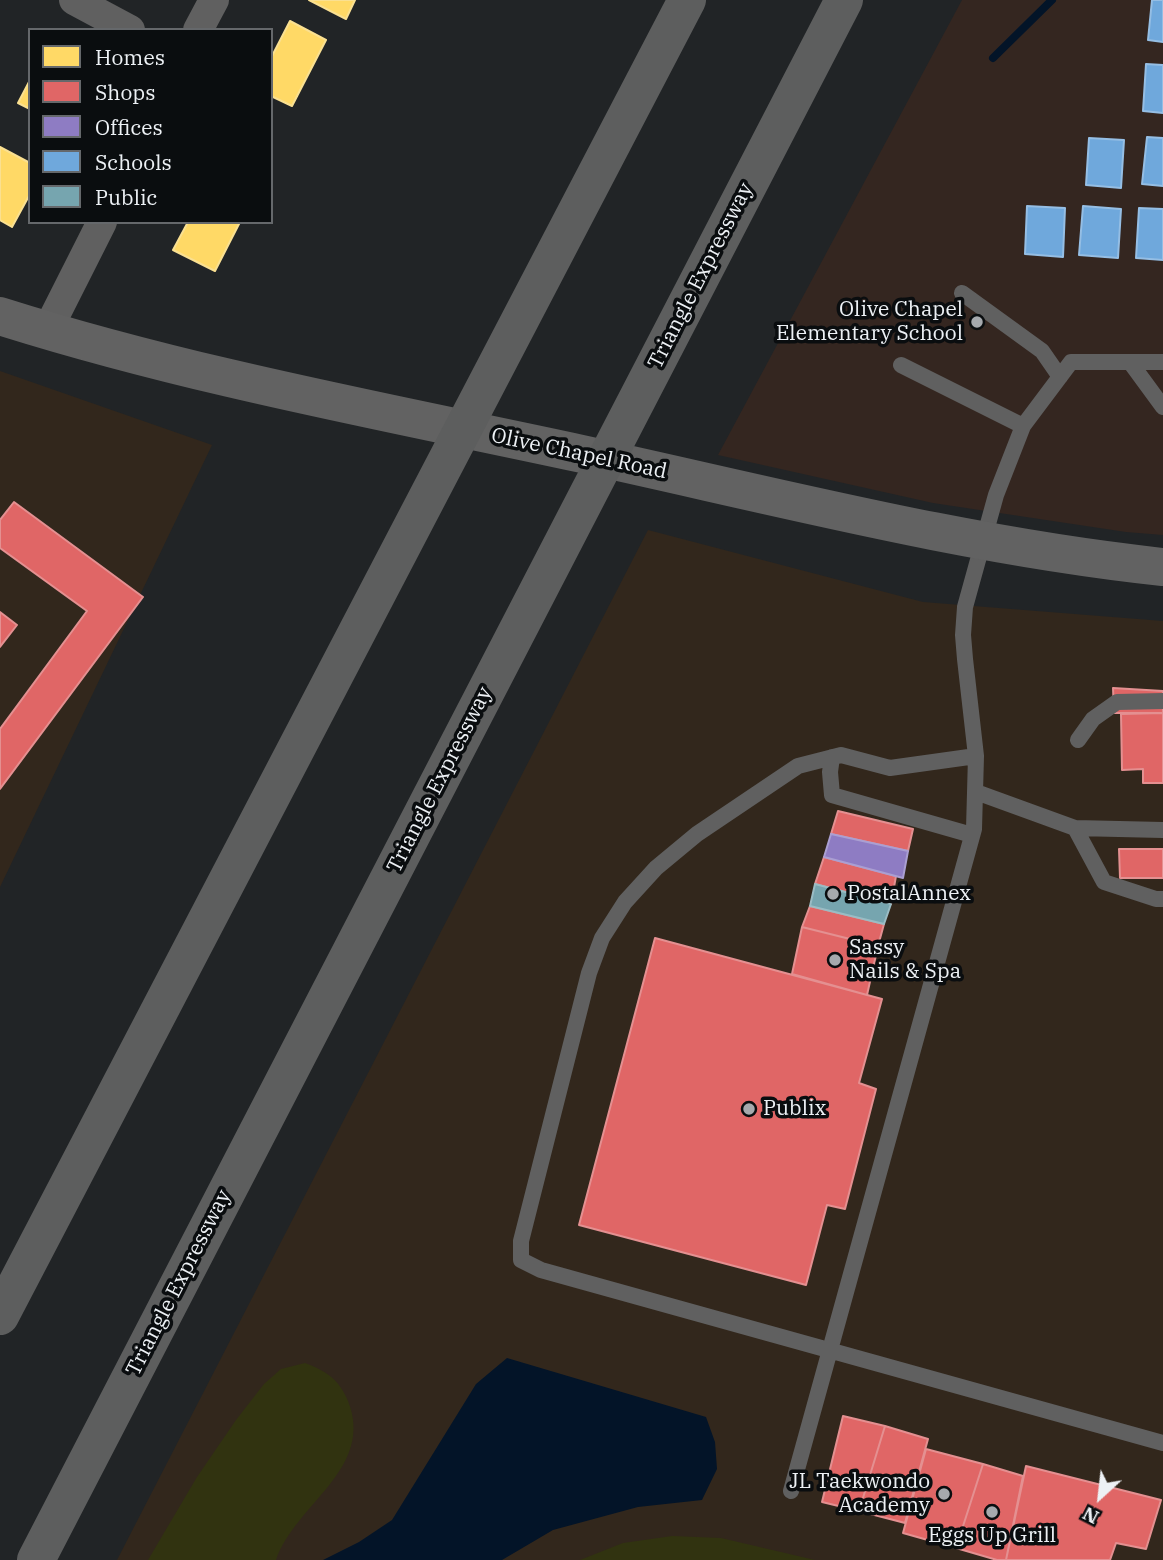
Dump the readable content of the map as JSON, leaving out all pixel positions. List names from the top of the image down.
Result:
{
  "streets": {
    "highway": ["Triangle Expressway"],
    "main road": ["Olive Chapel Road"]
  },
  "places": [
    "Olive Chapel Elementary School",
    "PostalAnnex",
    "Sassy Nails & Spa",
    "Publix",
    "JL Taekwondo Academy",
    "Eggs Up Grill"
  ],
  "legend": [
    "Homes",
    "Shops",
    "Offices",
    "Schools",
    "Public"
  ],
  "north": "bottom left"
}
